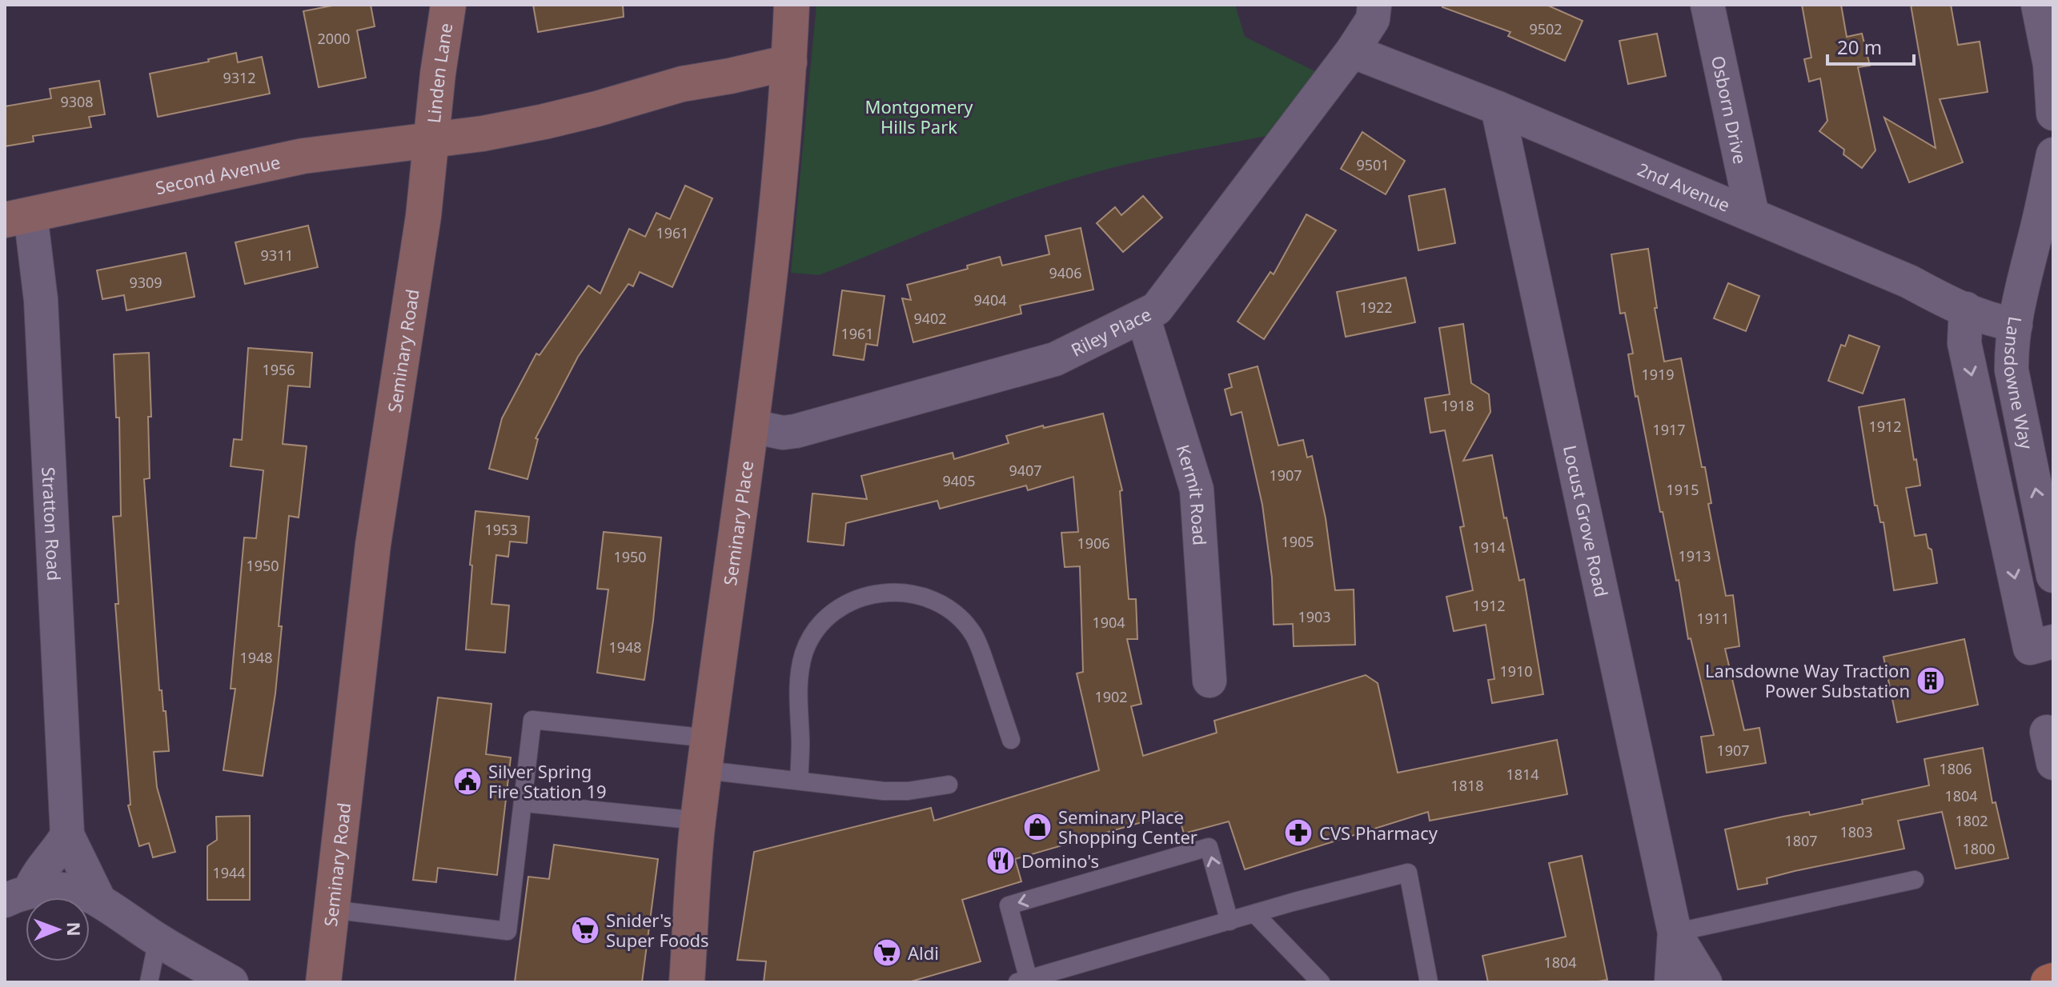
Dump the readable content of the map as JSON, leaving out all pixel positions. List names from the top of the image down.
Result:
{
  "streets": {
    "street": [
      "Linden Lane",
      "Osborn Drive",
      "Second Avenue",
      "2nd Avenue",
      "Riley Place",
      "Seminary Road",
      "Lansdowne Way",
      "Kermit Road",
      "Locust Grove Road",
      "Seminary Place",
      "Stratton Road"
    ]
  },
  "crossings": [
    ["Linden Lane", "Second Avenue"],
    ["Linden Lane", "Seminary Road"],
    ["Osborn Drive", "2nd Avenue"],
    ["Second Avenue", "Seminary Road"],
    ["Second Avenue", "Stratton Road"],
    ["2nd Avenue", "Riley Place"],
    ["2nd Avenue", "Lansdowne Way"],
    ["2nd Avenue", "Locust Grove Road"],
    ["Riley Place", "Kermit Road"],
    ["Riley Place", "Seminary Place"]
  ],
  "parks": ["Montgomery Hills Park"],
  "places": {
    "building": ["Lansdowne Way Traction Power Substation"],
    "public building": ["Silver Spring Fire Station 19"],
    "shop": ["Seminary Place Shopping Center"],
    "pharmacy": ["CVS Pharmacy"],
    "restaurant": ["Domino's"],
    "supermarket": ["Snider's Super Foods", "Aldi"]
  },
  "house_numbers": [
    "9502",
    "2000",
    "9312",
    "9308",
    "9501",
    "1961",
    "9311",
    "9406",
    "9309",
    "9404",
    "1922",
    "9402",
    "1961",
    "1956",
    "1919",
    "1918",
    "1912",
    "1917",
    "9407",
    "1907",
    "9405",
    "1915",
    "1953",
    "1905",
    "1906",
    "1914",
    "1913",
    "1950",
    "1950",
    "1912",
    "1903",
    "1911",
    "1904",
    "1948",
    "1948",
    "1910",
    "1902",
    "1907",
    "1806",
    "1814",
    "1818",
    "1804",
    "1802",
    "1803",
    "1807",
    "1800",
    "1944",
    "1804"
  ],
  "scale_bar": "20 m",
  "north": "right"
}
